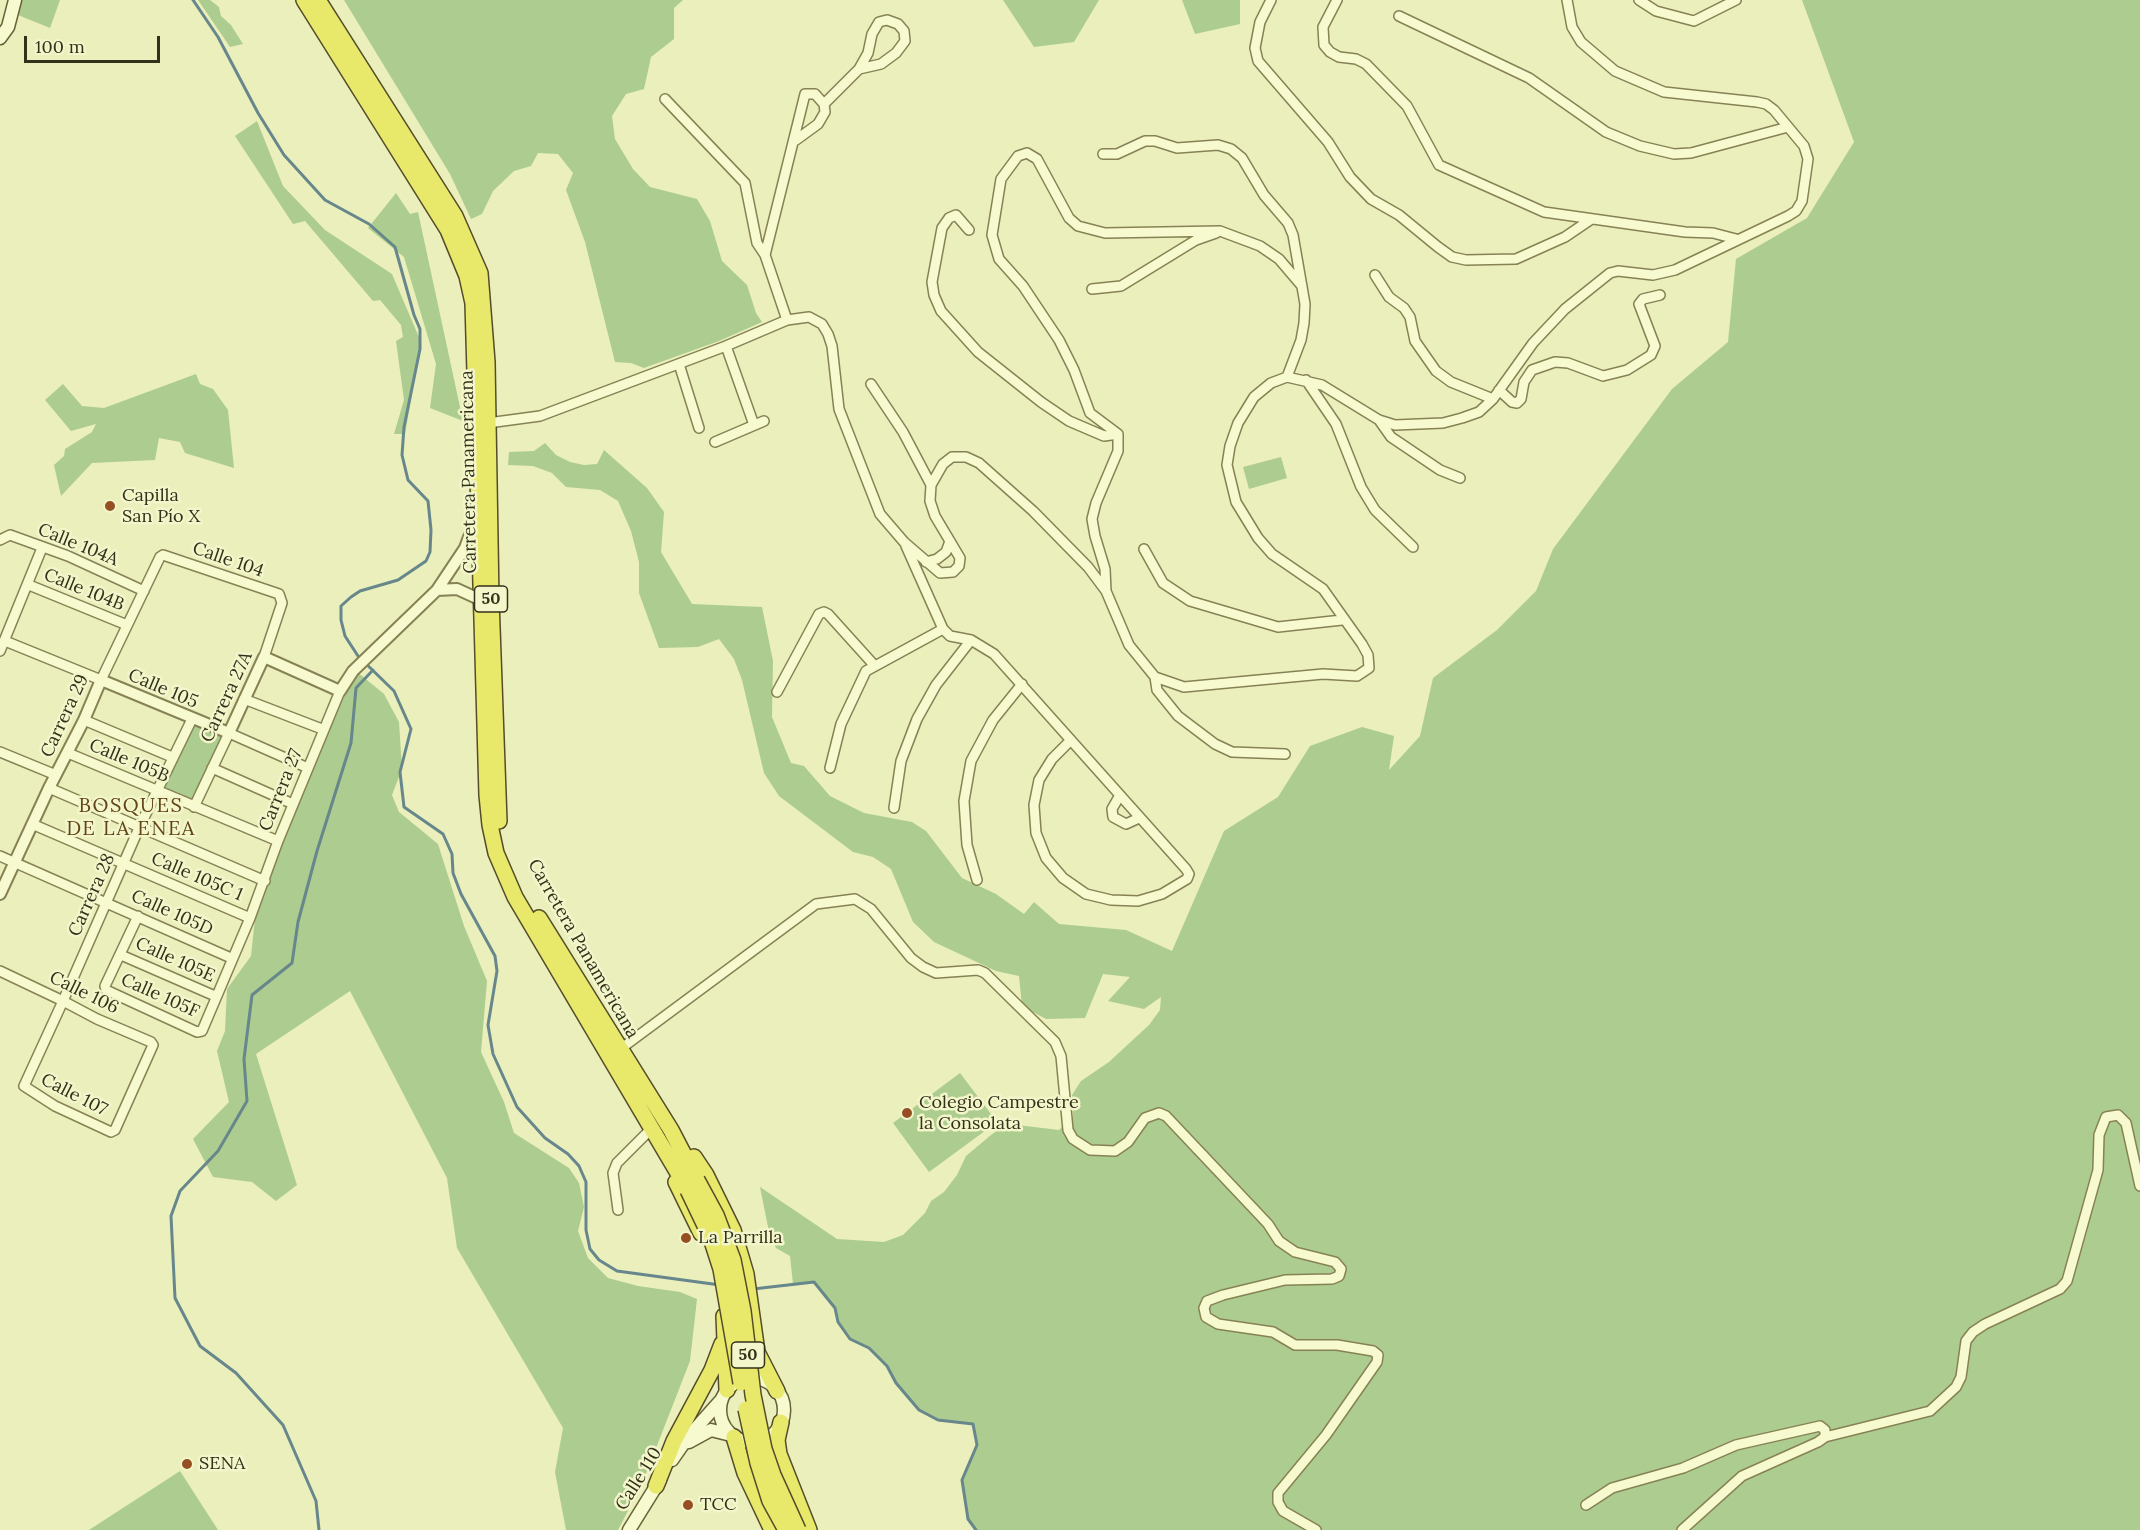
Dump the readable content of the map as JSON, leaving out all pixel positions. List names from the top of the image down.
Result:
{
  "streets": {
    "highway": ["Carretera Panamericana", "50"],
    "main road": ["Calle 110"],
    "street": [
      "Calle 104A",
      "Calle 104",
      "Calle 104B",
      "Calle 105",
      "Carrera 27A",
      "Carrera 29",
      "Calle 105B",
      "Carrera 27",
      "Calle 105C 1",
      "Carrera 28",
      "Calle 105D",
      "Calle 105E",
      "Calle 106",
      "Calle 105F",
      "Calle 107"
    ]
  },
  "crossings": [
    ["Carretera Panamericana", "Carrera 27"],
    ["Calle 104A", "Carrera 29"],
    ["Calle 104", "Carrera 27A"],
    ["Calle 104", "Carrera 29"],
    ["Calle 104B", "Carrera 29"],
    ["Calle 105", "Carrera 27A"],
    ["Calle 105", "Carrera 29"],
    ["Calle 105", "Carrera 27"],
    ["Calle 105", "Carrera 28"],
    ["Carrera 27A", "Calle 105B"],
    ["Carrera 29", "Calle 105B"],
    ["Carrera 29", "Calle 105C 1"],
    ["Carrera 29", "Calle 105D"],
    ["Calle 105B", "Carrera 27"],
    ["Calle 105B", "Carrera 28"],
    ["Carrera 27", "Calle 105C 1"],
    ["Carrera 27", "Calle 105D"],
    ["Carrera 27", "Calle 105E"],
    ["Carrera 27", "Calle 105F"],
    ["Calle 105C 1", "Carrera 28"],
    ["Carrera 28", "Calle 105D"],
    ["Carrera 28", "Calle 106"],
    ["Carrera 28", "Calle 107"],
    ["Calle 105E", "Calle 105F"],
    ["Calle 106", "Calle 107"]
  ],
  "districts": ["BOSQUES DE LA ENEA"],
  "places": [
    "Capilla San Pío X",
    "Colegio Campestre la Consolata",
    "La Parrilla",
    "SENA",
    "TCC"
  ],
  "scale_bar": "100 m"
}
